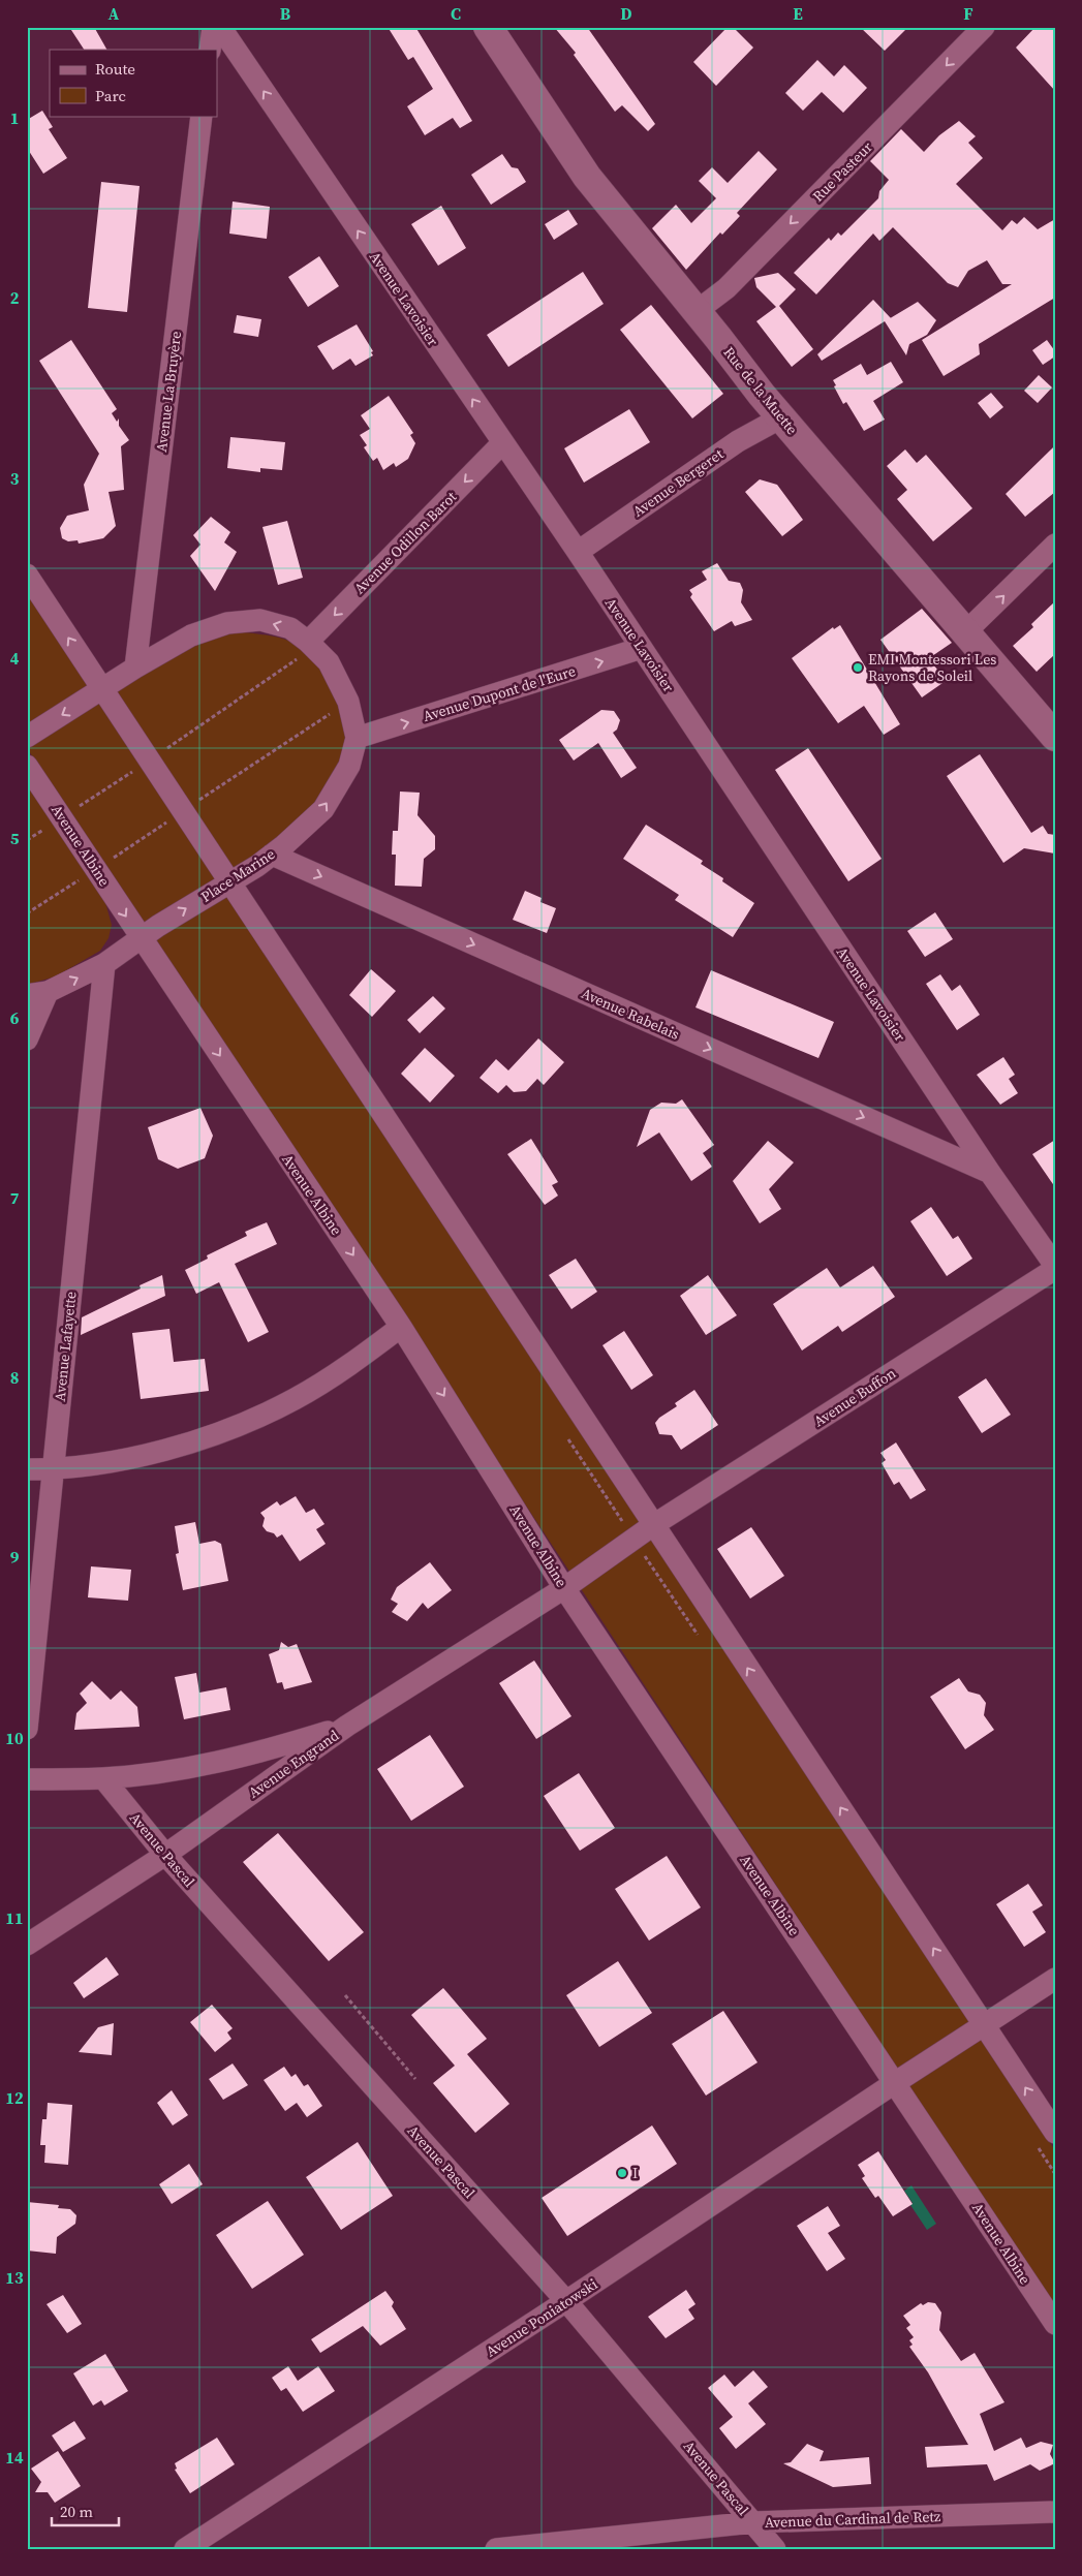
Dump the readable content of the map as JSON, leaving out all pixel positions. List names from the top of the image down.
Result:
{
  "streets": {
    "street": [
      "Rue Pasteur",
      "Avenue Lavoisier",
      "Rue de la Muette",
      "Avenue La Bruyère",
      "Avenue Bergeret",
      "Avenue Odillon Barot",
      "Avenue Dupont de l'Eure",
      "Avenue Albine",
      "Place Marine",
      "Avenue Rabelais",
      "Avenue Lafayette",
      "Avenue Buffon",
      "Avenue Engrand",
      "Avenue Pascal",
      "Avenue Poniatowski",
      "Avenue du Cardinal de Retz"
    ]
  },
  "crossings": [
    ["Rue Pasteur", "Rue de la Muette"],
    ["Avenue Lavoisier", "Avenue Bergeret"],
    ["Avenue Lavoisier", "Avenue Odillon Barot"],
    ["Avenue Lavoisier", "Avenue Dupont de l'Eure"],
    ["Avenue Lavoisier", "Avenue Rabelais"],
    ["Avenue Lavoisier", "Avenue Buffon"],
    ["Rue de la Muette", "Avenue Bergeret"],
    ["Avenue La Bruyère", "Place Marine"],
    ["Avenue Odillon Barot", "Place Marine"],
    ["Avenue Dupont de l'Eure", "Place Marine"],
    ["Avenue Albine", "Place Marine"],
    ["Avenue Albine", "Avenue Buffon"],
    ["Avenue Albine", "Avenue Engrand"],
    ["Avenue Albine", "Avenue Poniatowski"],
    ["Place Marine", "Avenue Rabelais"],
    ["Place Marine", "Avenue Lafayette"],
    ["Avenue Buffon", "Avenue Engrand"],
    ["Avenue Engrand", "Avenue Pascal"],
    ["Avenue Pascal", "Avenue Poniatowski"],
    ["Avenue Pascal", "Avenue du Cardinal de Retz"]
  ],
  "one_way": [
    "Rue Pasteur",
    "Avenue Odillon Barot",
    "Avenue Dupont de l'Eure",
    "Avenue Rabelais"
  ],
  "places": ["EMI Montessori Les Rayons de Soleil", "I"],
  "legend": ["Route", "Parc"],
  "scale_bar": "20 m",
  "grid": {
    "columns": [
      "A",
      "B",
      "C",
      "D",
      "E",
      "F"
    ],
    "rows": [
      "1",
      "2",
      "3",
      "4",
      "5",
      "6",
      "7",
      "8",
      "9",
      "10",
      "11",
      "12",
      "13",
      "14"
    ]
  }
}
